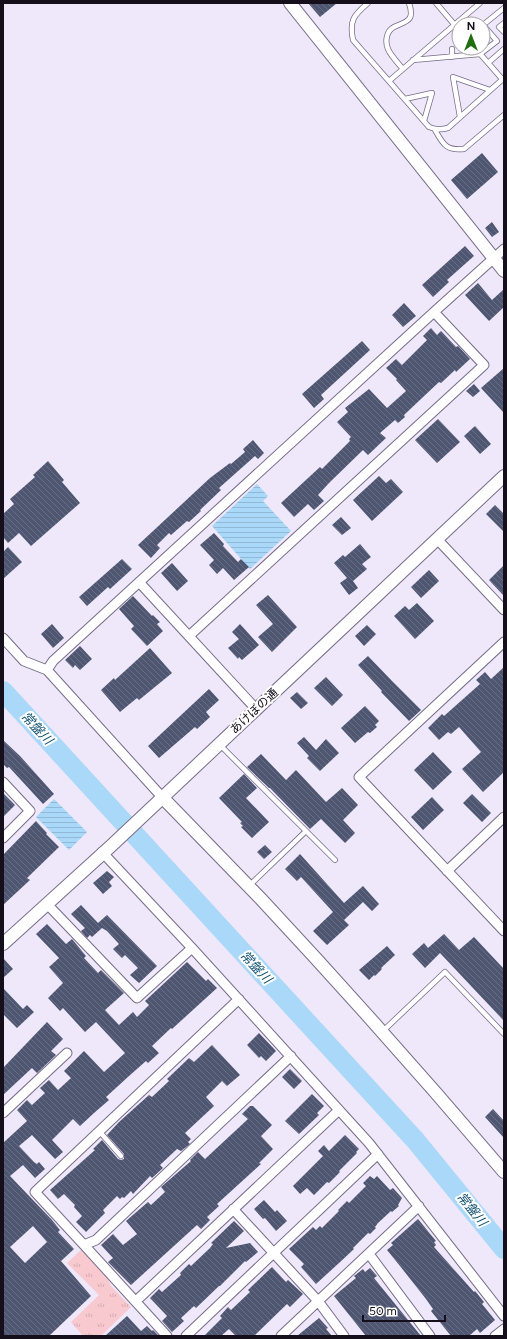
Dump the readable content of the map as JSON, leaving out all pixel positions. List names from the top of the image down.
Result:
{
  "streets": {
    "street": ["あけぼの通"]
  },
  "water": ["常盤川"],
  "scale_bar": "50 m",
  "north": "top"
}
